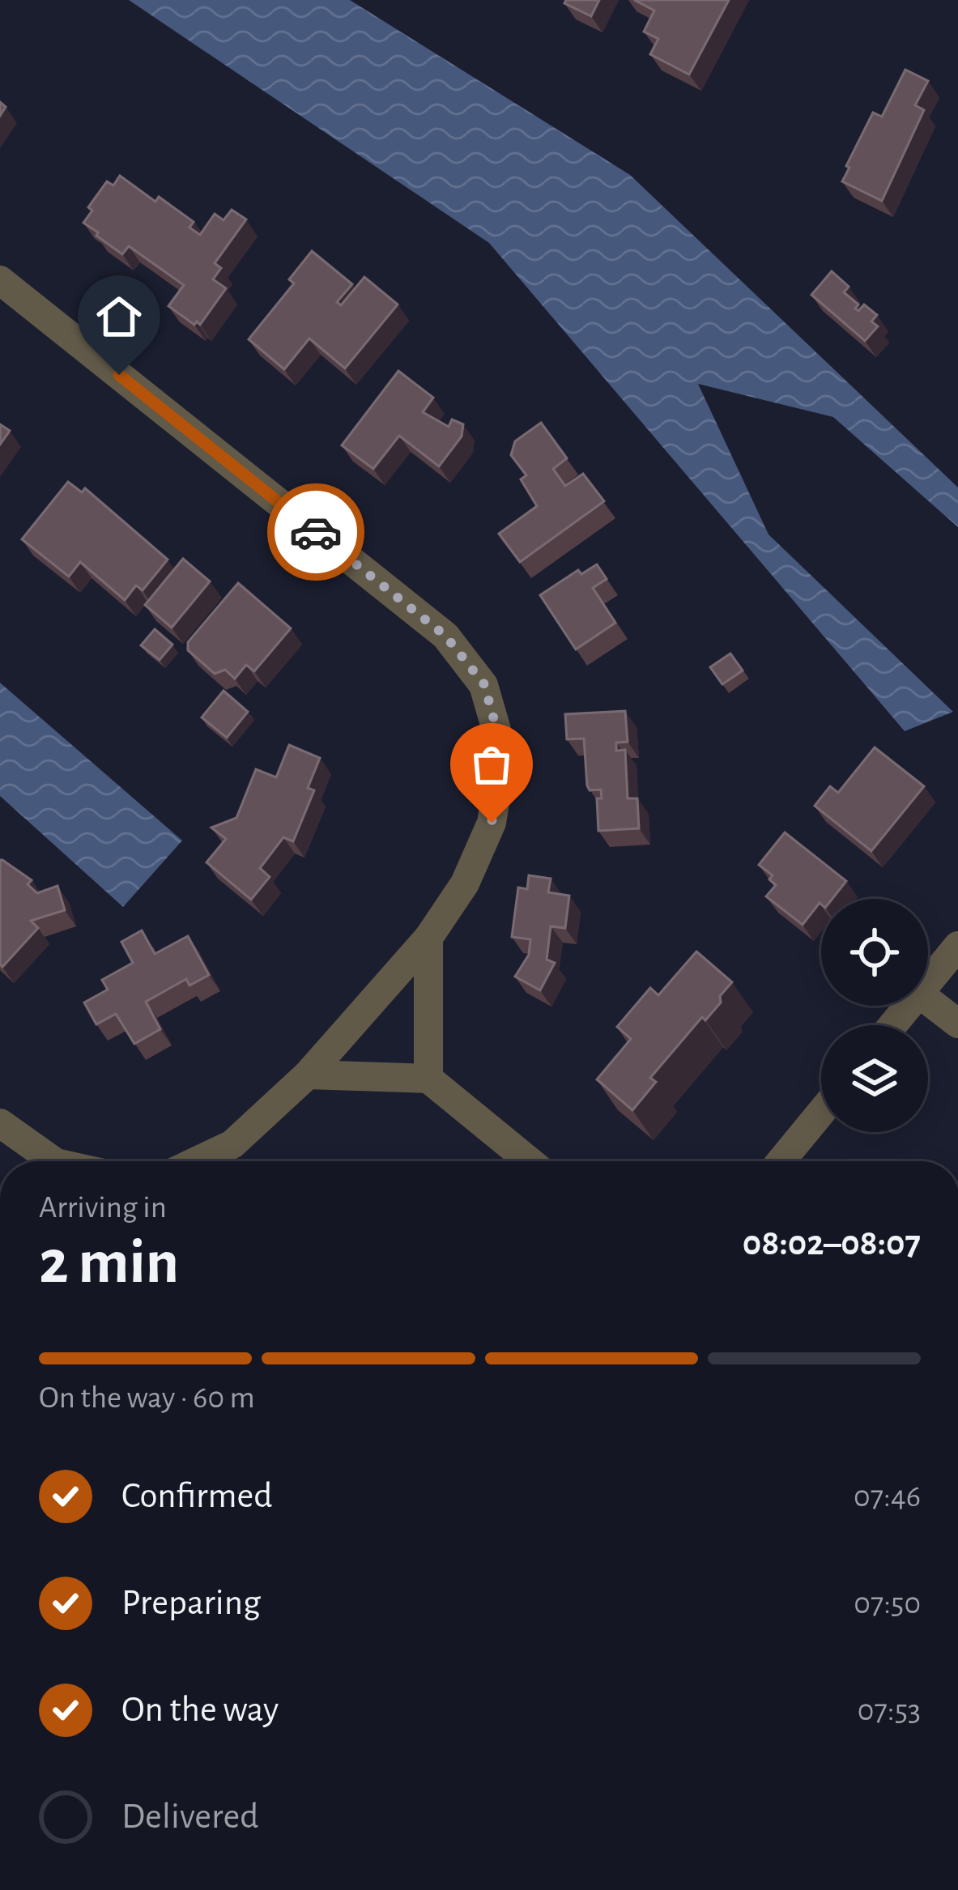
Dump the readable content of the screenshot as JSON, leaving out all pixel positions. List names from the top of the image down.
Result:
{
  "page": {
    "heading": ["2 min", "Arriving in", "08:02–08:07"],
    "bar": "On the way · 60 m",
    "list": [
      ["Confirmed", "07:46"],
      ["Preparing", "07:50"],
      ["On the way", "07:53"],
      "Delivered"
    ]
  }
}
